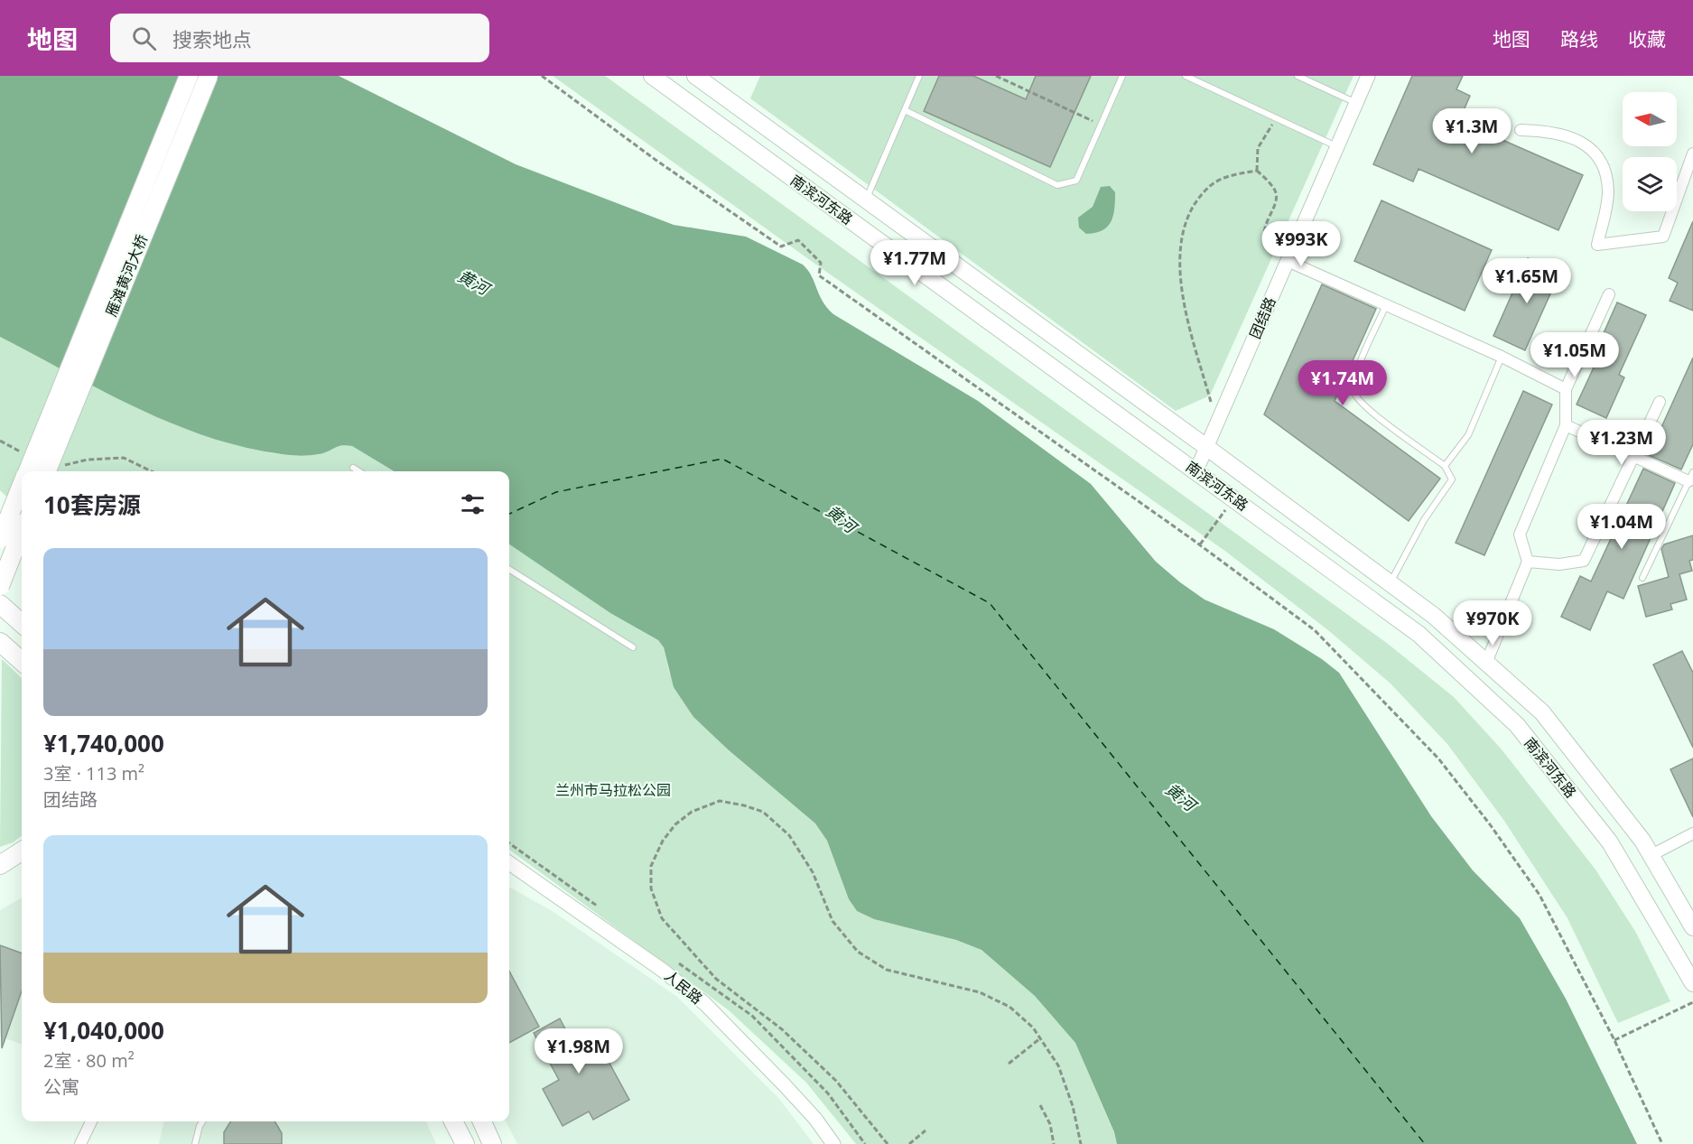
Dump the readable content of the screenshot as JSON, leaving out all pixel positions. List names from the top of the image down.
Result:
{
  "streets": {
    "main road": ["南滨河东路", "雁滩黄河大桥"],
    "street": ["团结路", "人民路"]
  },
  "crossings": [
    ["南滨河东路", "团结路"]
  ],
  "water": ["黄河"],
  "parks": ["兰州市马拉松公园"],
  "north": "left",
  "page": {
    "header": "地图",
    "search": "搜索地点",
    "nav": ["地图", "路线", "收藏"],
    "price": [
      "¥1.3M",
      "¥993K",
      "¥1.77M",
      "¥1.65M",
      "¥1.05M",
      "¥1.74M",
      "¥1.23M",
      "¥1.04M",
      "¥970K",
      "¥1.98M"
    ],
    "heading": "10套房源",
    "list": [
      {
        "name": "¥1,740,000",
        "note": "3室 · 113 m² · 团结路"
      },
      {
        "name": "¥1,040,000",
        "note": "2室 · 80 m² · 公寓"
      }
    ]
  }
}
